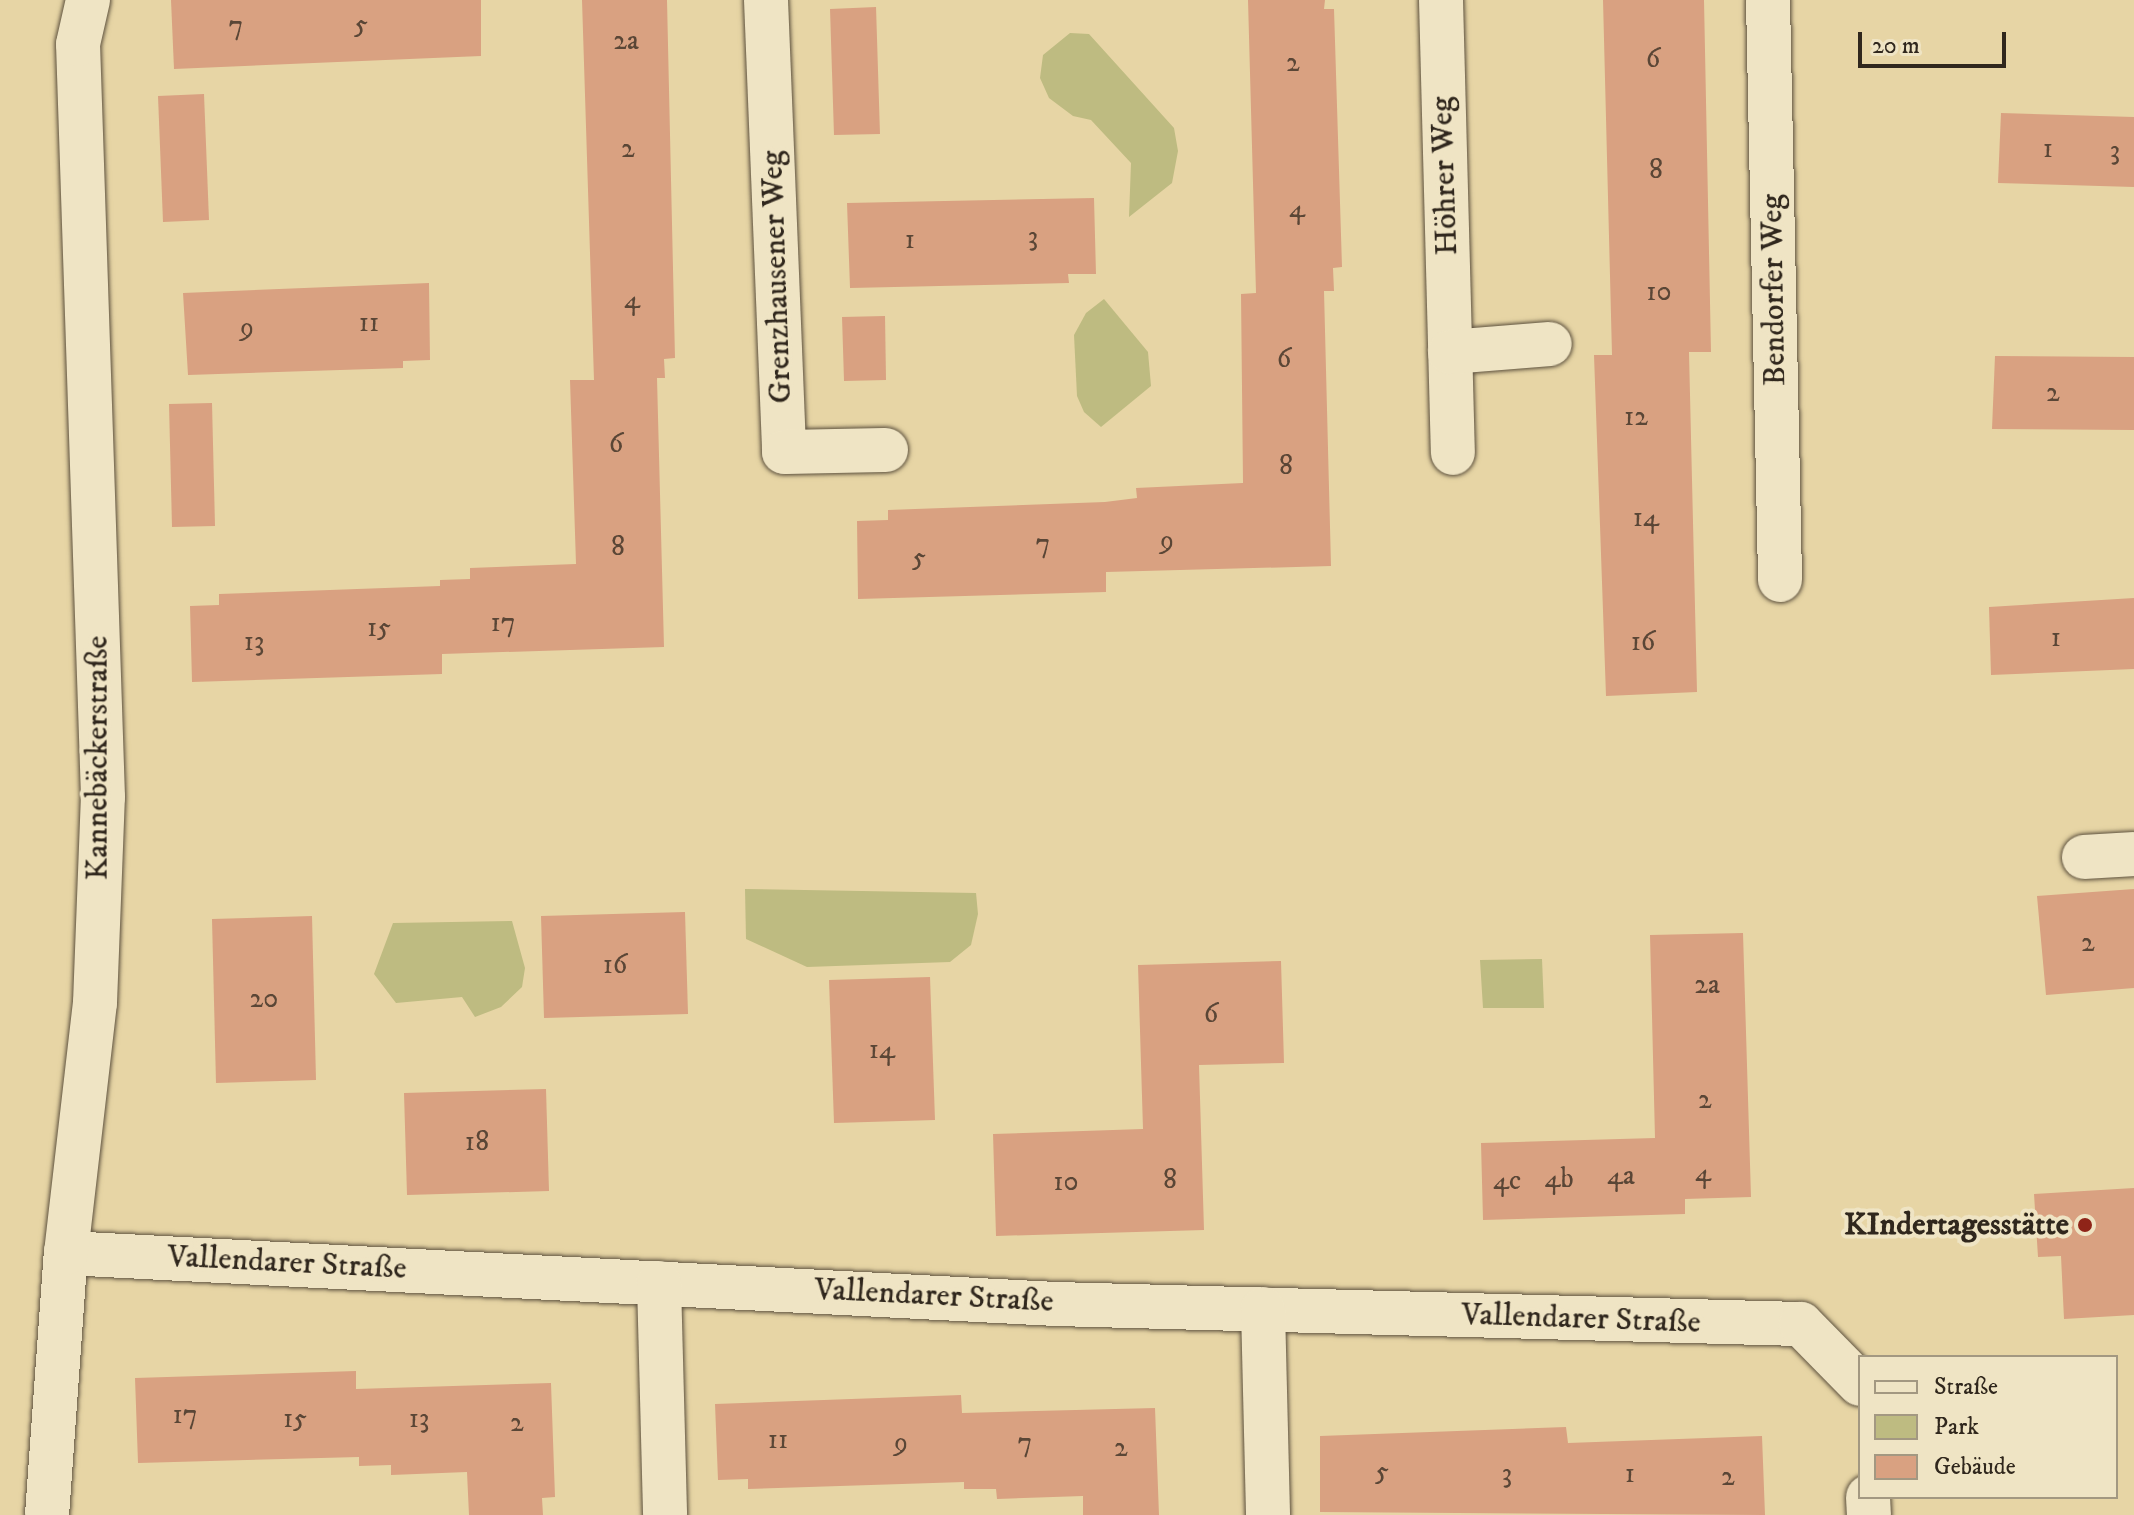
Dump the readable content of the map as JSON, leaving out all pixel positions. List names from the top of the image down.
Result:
{
  "streets": {
    "street": [
      "Höhrer Weg",
      "Grenzhausener Weg",
      "Bendorfer Weg",
      "Kannebäckerstraße",
      "Vallendarer Straße"
    ]
  },
  "crossings": [
    ["Kannebäckerstraße", "Vallendarer Straße"]
  ],
  "places": ["KIndertagesstätte"],
  "house_numbers": [
    "5",
    "7",
    "2a",
    "6",
    "2",
    "2",
    "1",
    "3",
    "8",
    "4",
    "3",
    "1",
    "10",
    "4",
    "11",
    "9",
    "6",
    "2",
    "12",
    "6",
    "8",
    "14",
    "9",
    "7",
    "8",
    "5",
    "17",
    "15",
    "1",
    "13",
    "16",
    "2",
    "16",
    "2a",
    "20",
    "6",
    "14",
    "2",
    "18",
    "4",
    "4a",
    "4b",
    "8",
    "4c",
    "10",
    "17",
    "15",
    "13",
    "2",
    "11",
    "9",
    "7",
    "2",
    "5",
    "3",
    "1",
    "2"
  ],
  "legend": ["Straße", "Park", "Gebäude"],
  "scale_bar": "20 m"
}
